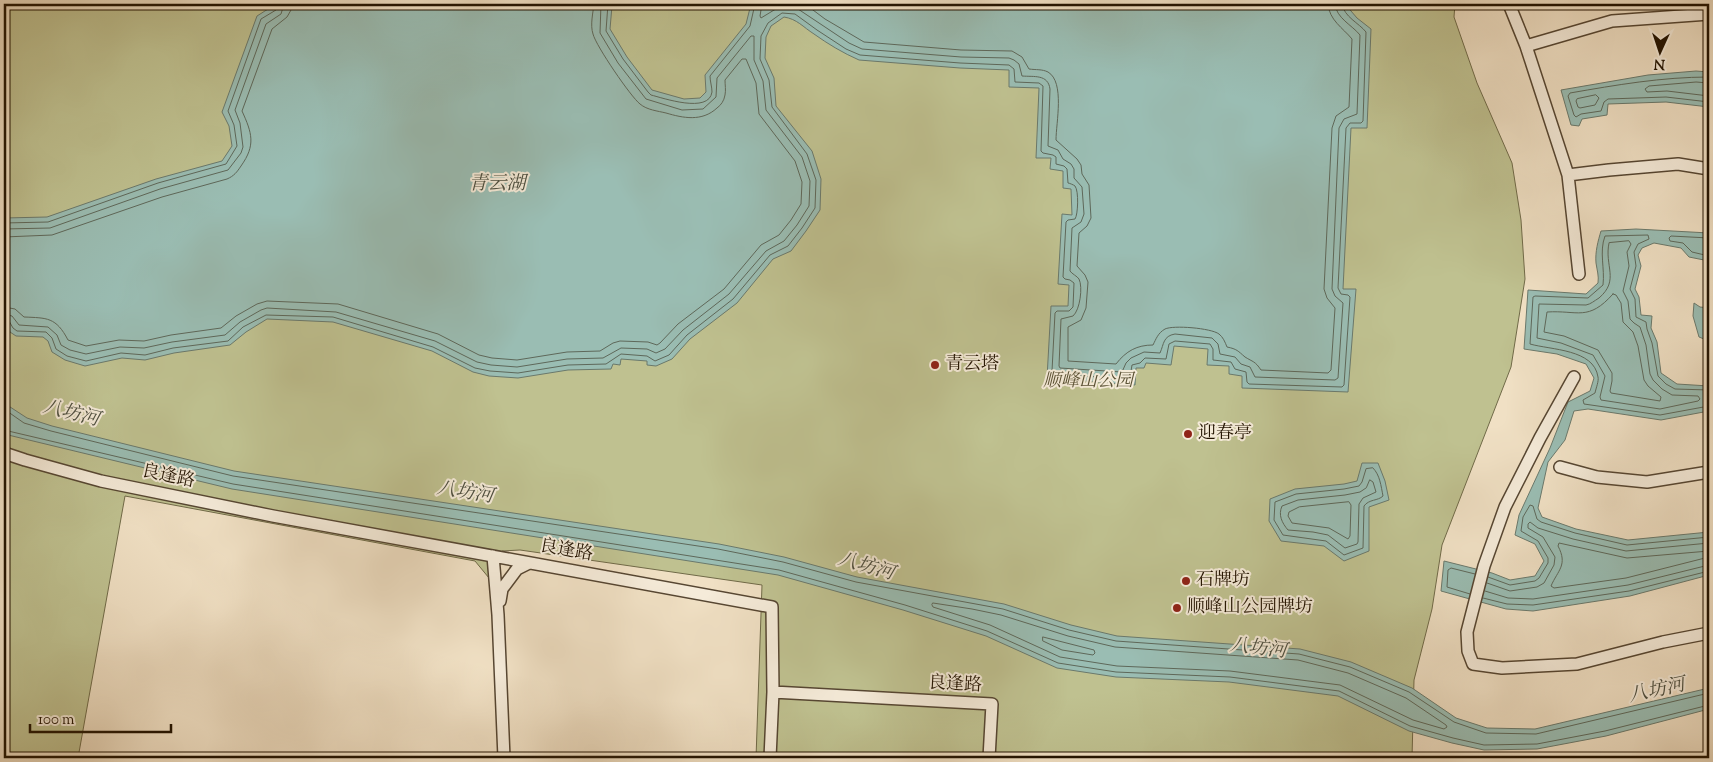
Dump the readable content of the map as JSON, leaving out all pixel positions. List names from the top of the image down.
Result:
{
  "streets": {
    "street": ["良逢路"]
  },
  "water": ["青云湖", "八坊河"],
  "parks": ["顺峰山公园"],
  "places": [
    "青云塔",
    "迎春亭",
    "石牌坊",
    "顺峰山公园牌坊"
  ],
  "scale_bar": "100 m",
  "north": "bottom"
}
